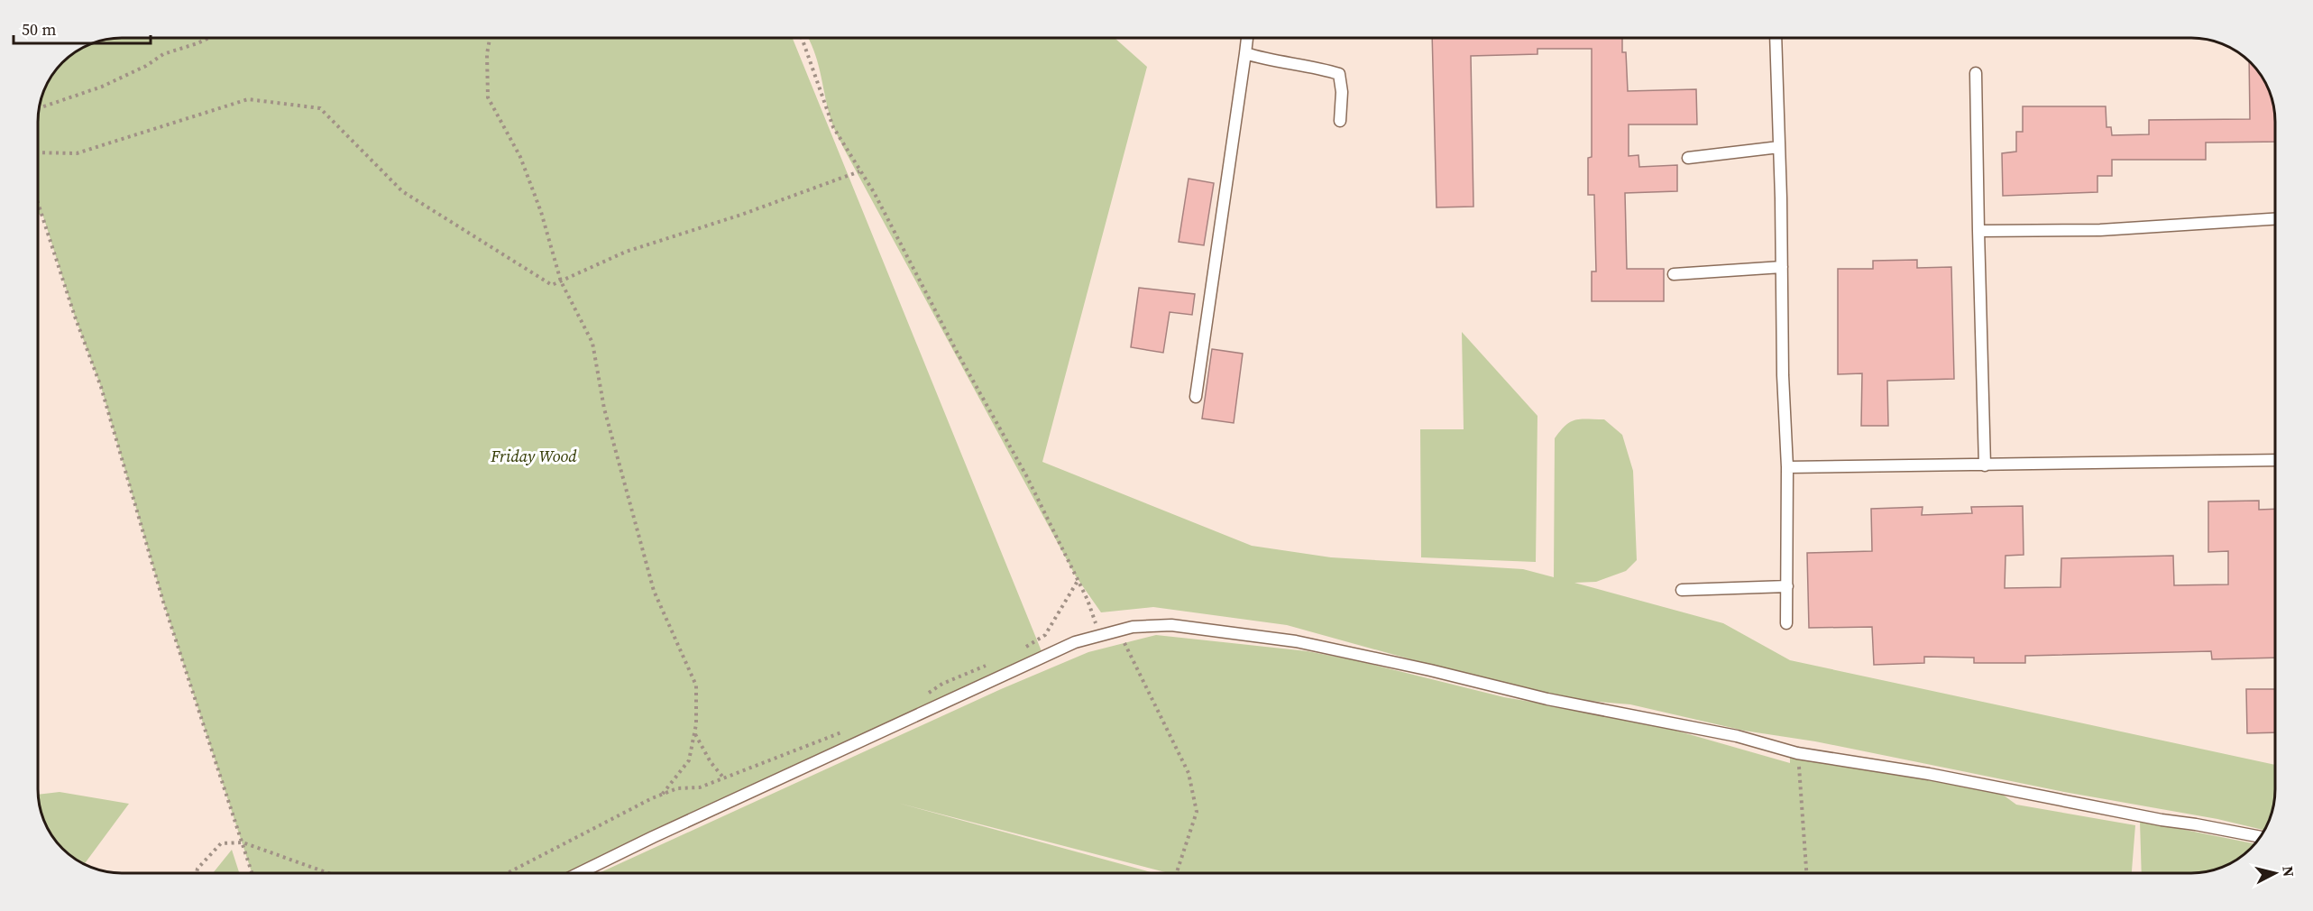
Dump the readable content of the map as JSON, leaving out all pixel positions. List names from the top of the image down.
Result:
{
  "parks": ["Friday Wood"],
  "scale_bar": "50 m",
  "north": "right"
}
